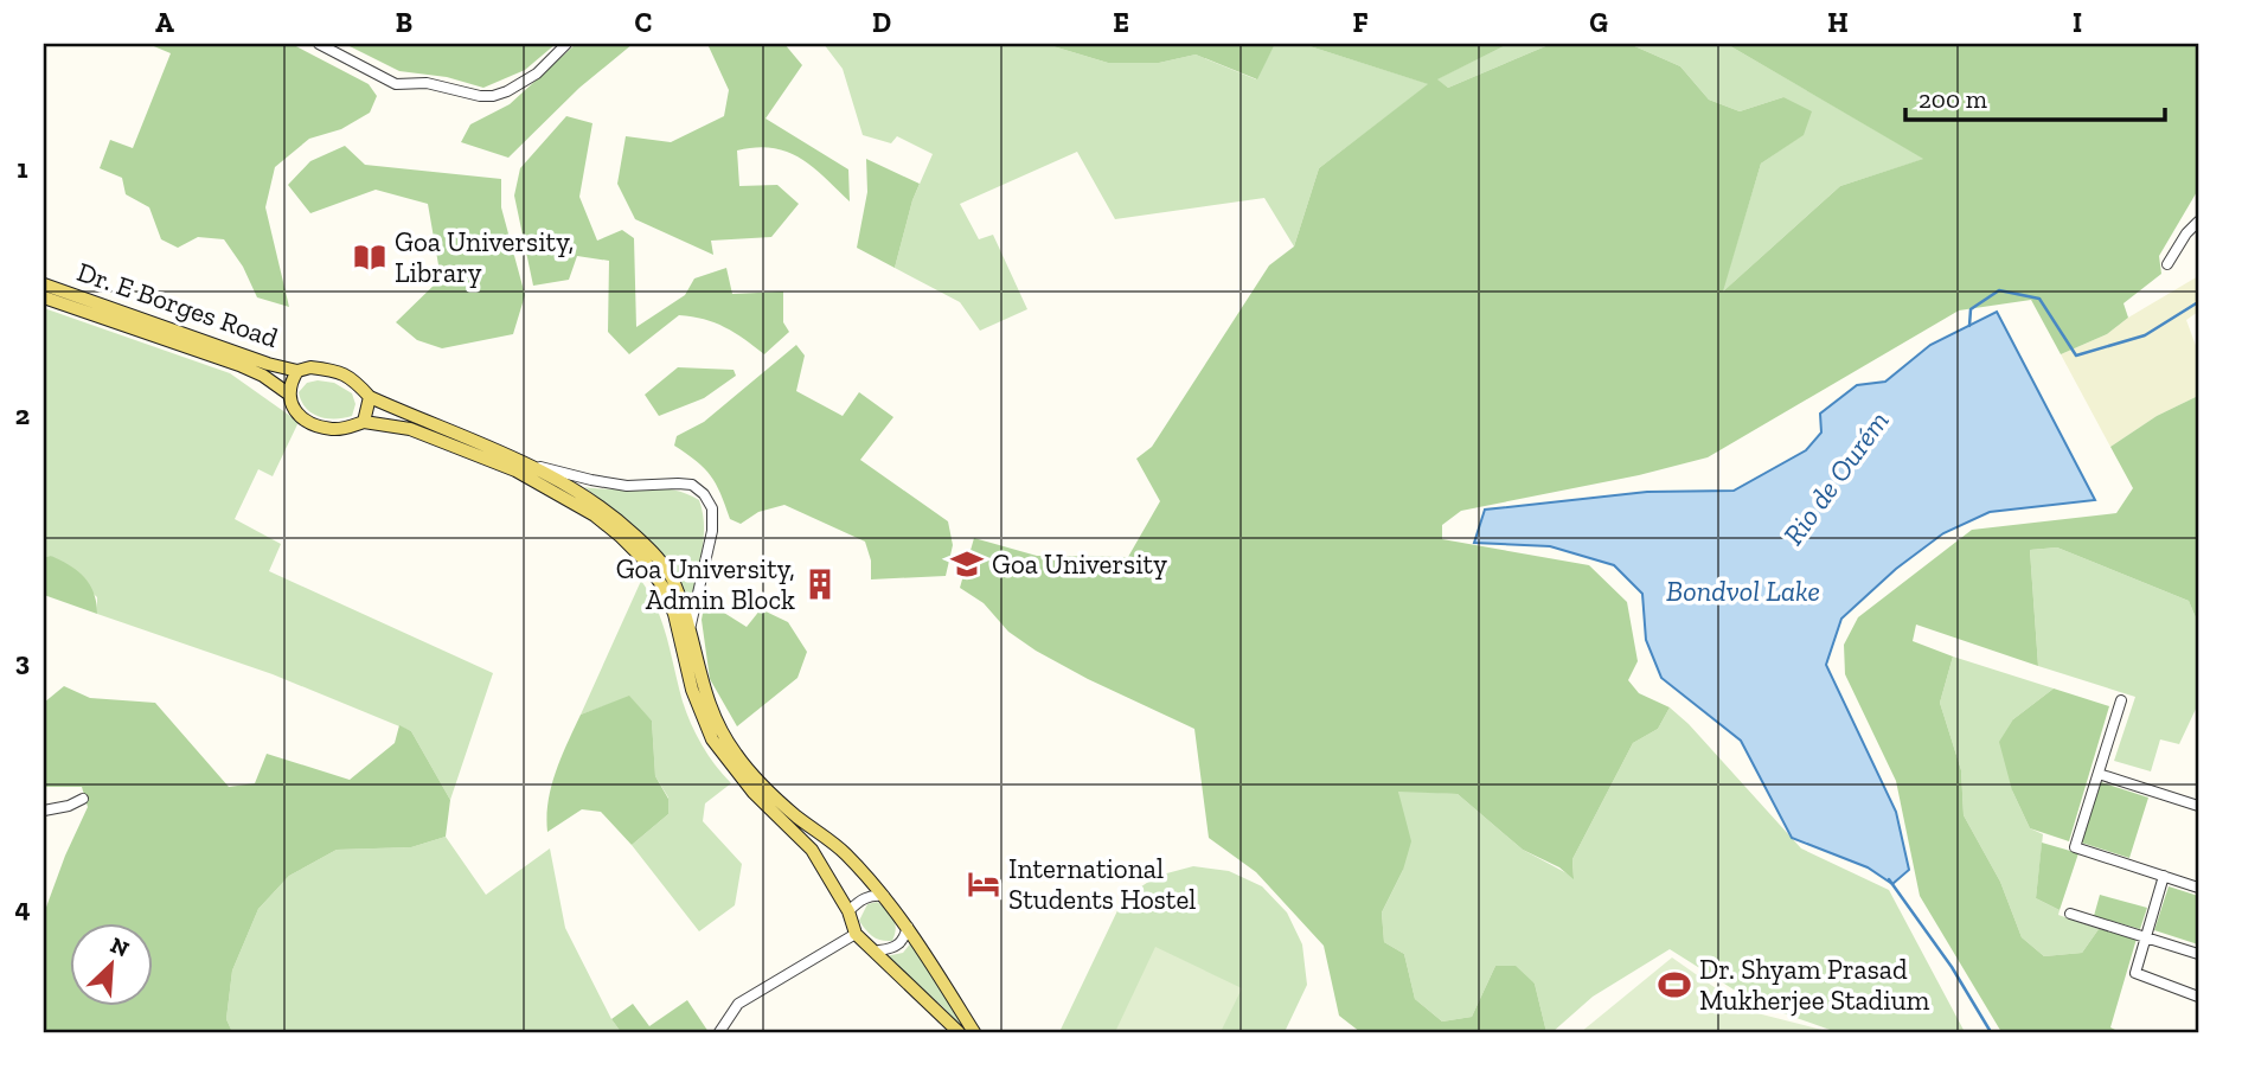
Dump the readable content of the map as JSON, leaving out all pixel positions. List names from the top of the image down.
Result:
{
  "streets": {
    "main road": ["Dr. E Borges Road"]
  },
  "water": ["Rio de Ourém", "Bondvol Lake"],
  "places": {
    "library": ["Goa University, Library"],
    "school or university": ["Goa University"],
    "building": ["Goa University, Admin Block"],
    "hotel": ["International Students Hostel"],
    "sports": ["Dr. Shyam Prasad Mukherjee Stadium"]
  },
  "scale_bar": "200 m",
  "north": "top right",
  "grid": {
    "columns": [
      "A",
      "B",
      "C",
      "D",
      "E",
      "F",
      "G",
      "H",
      "I"
    ],
    "rows": [
      "1",
      "2",
      "3",
      "4"
    ]
  }
}
